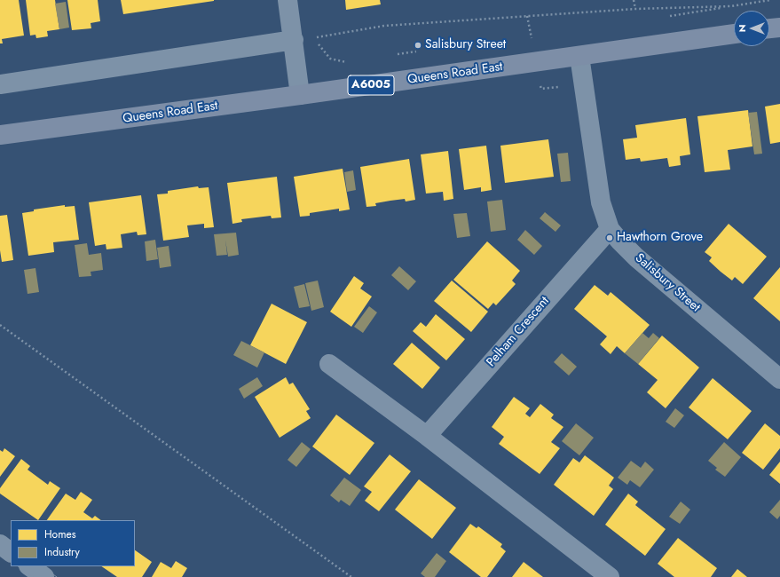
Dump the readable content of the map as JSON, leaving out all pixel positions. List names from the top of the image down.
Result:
{
  "streets": {
    "main road": ["Queens Road East", "A6005"],
    "street": ["Salisbury Street", "Pelham Crescent"]
  },
  "crossings": [
    ["Queens Road East", "Salisbury Street"],
    ["Salisbury Street", "Pelham Crescent"]
  ],
  "places": ["Salisbury Street", "Hawthorn Grove"],
  "legend": ["Homes", "Industry"],
  "north": "left"
}
